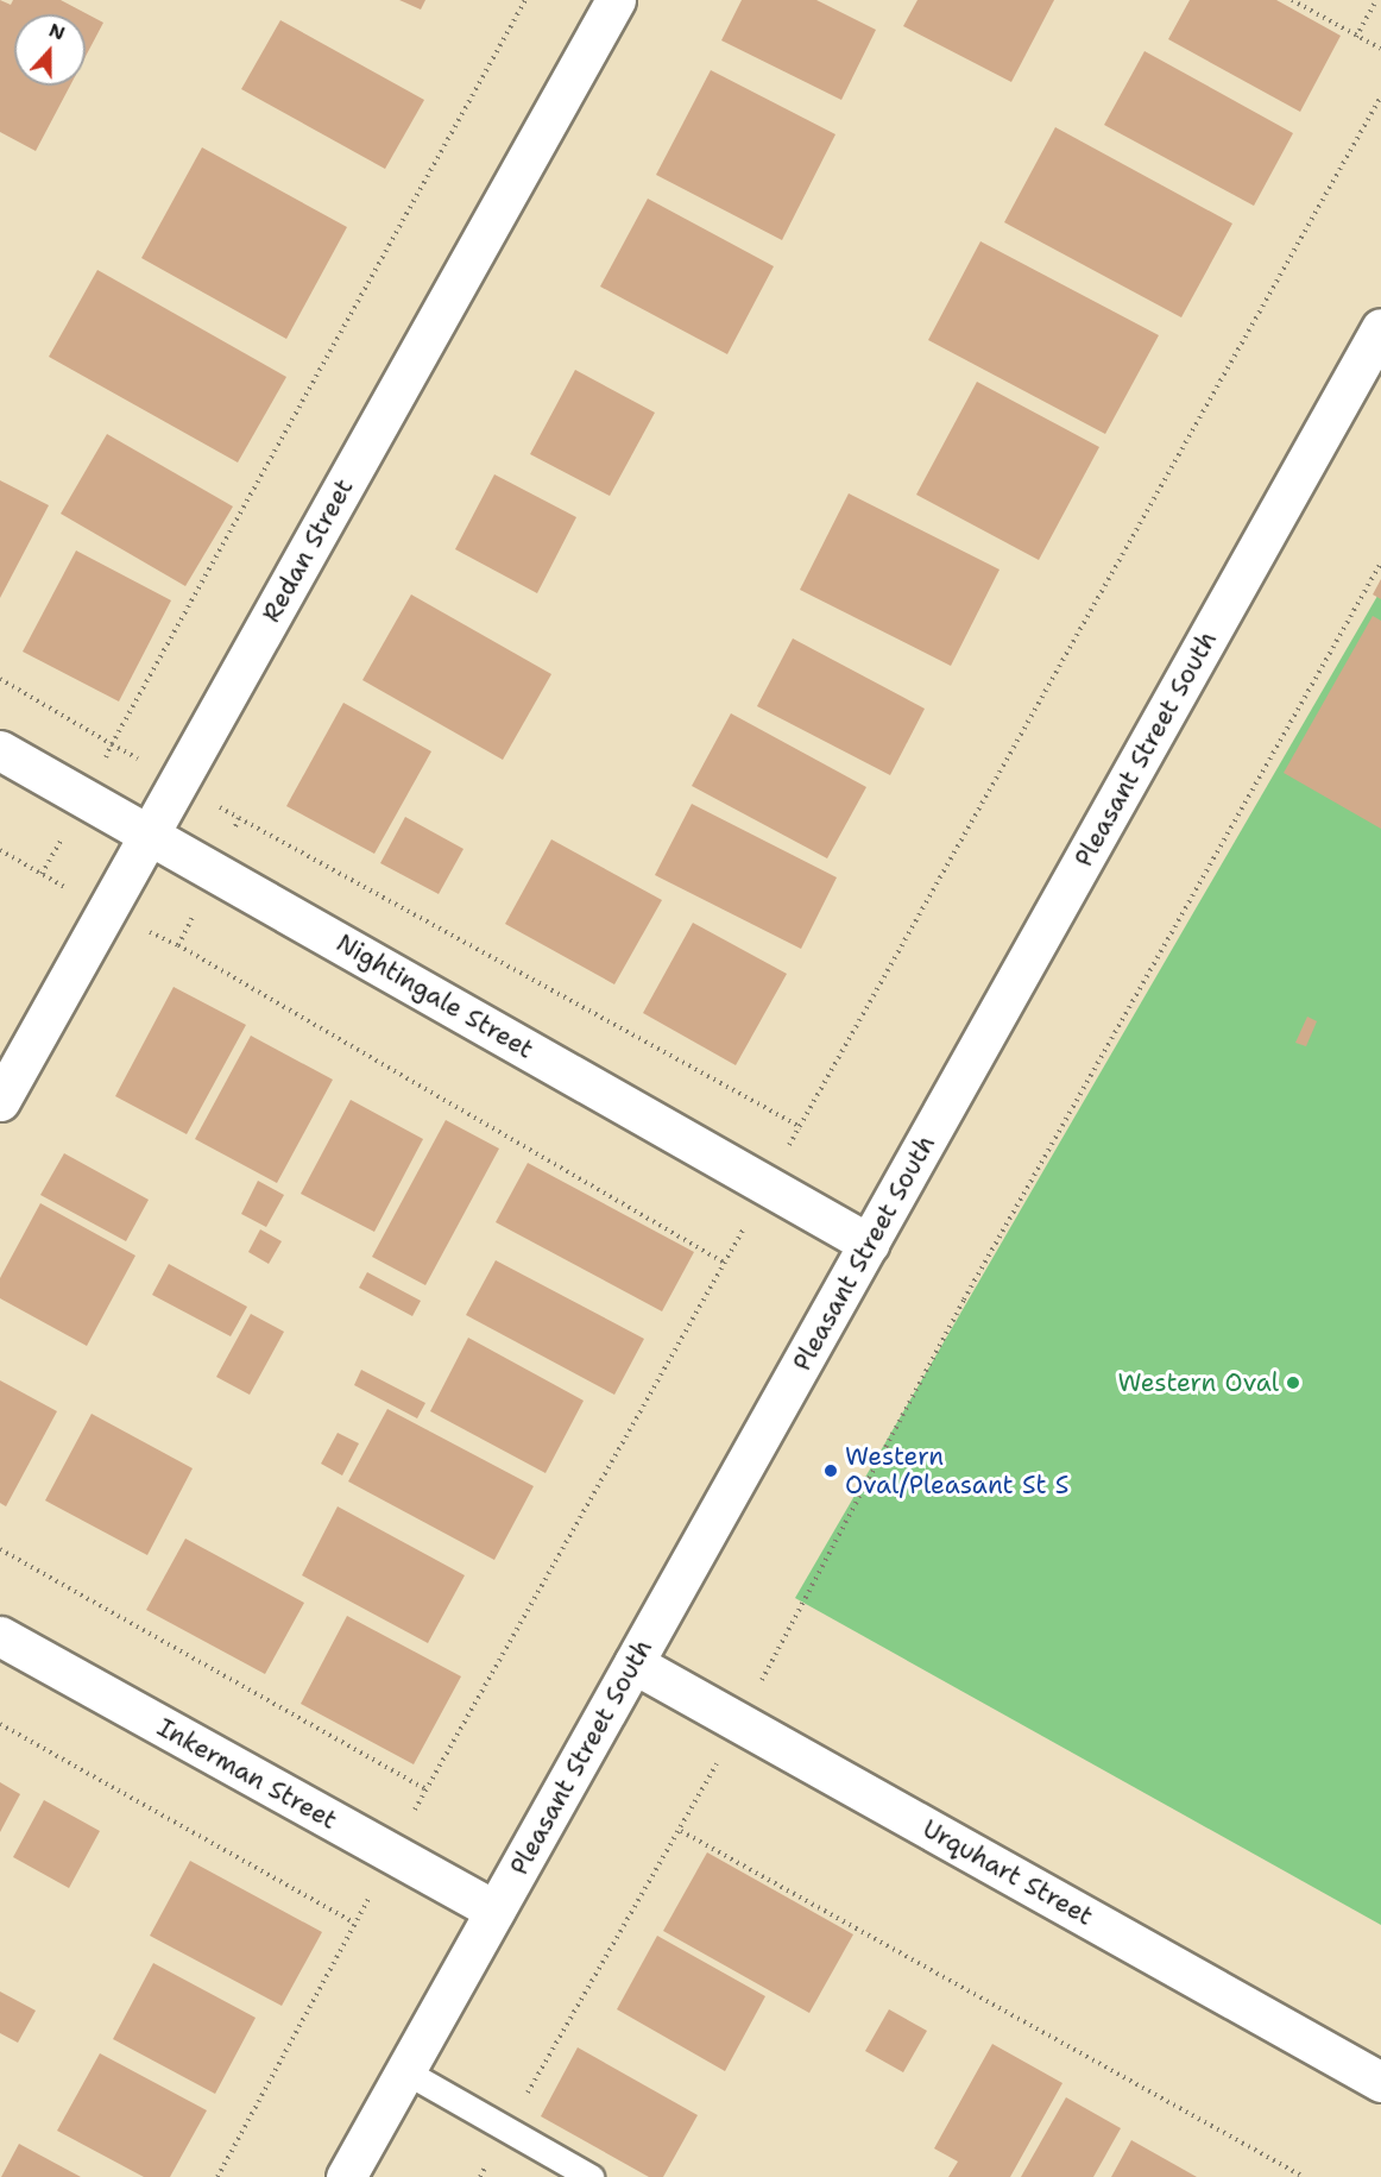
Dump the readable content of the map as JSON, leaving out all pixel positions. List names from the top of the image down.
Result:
{
  "streets": {
    "street": [
      "Redan Street",
      "Pleasant Street South",
      "Nightingale Street",
      "Inkerman Street",
      "Urquhart Street"
    ]
  },
  "crossings": [
    ["Redan Street", "Nightingale Street"],
    ["Pleasant Street South", "Nightingale Street"],
    ["Pleasant Street South", "Inkerman Street"],
    ["Pleasant Street South", "Urquhart Street"]
  ],
  "places": ["Western Oval", "Western Oval/Pleasant St S"],
  "north": "top"
}
